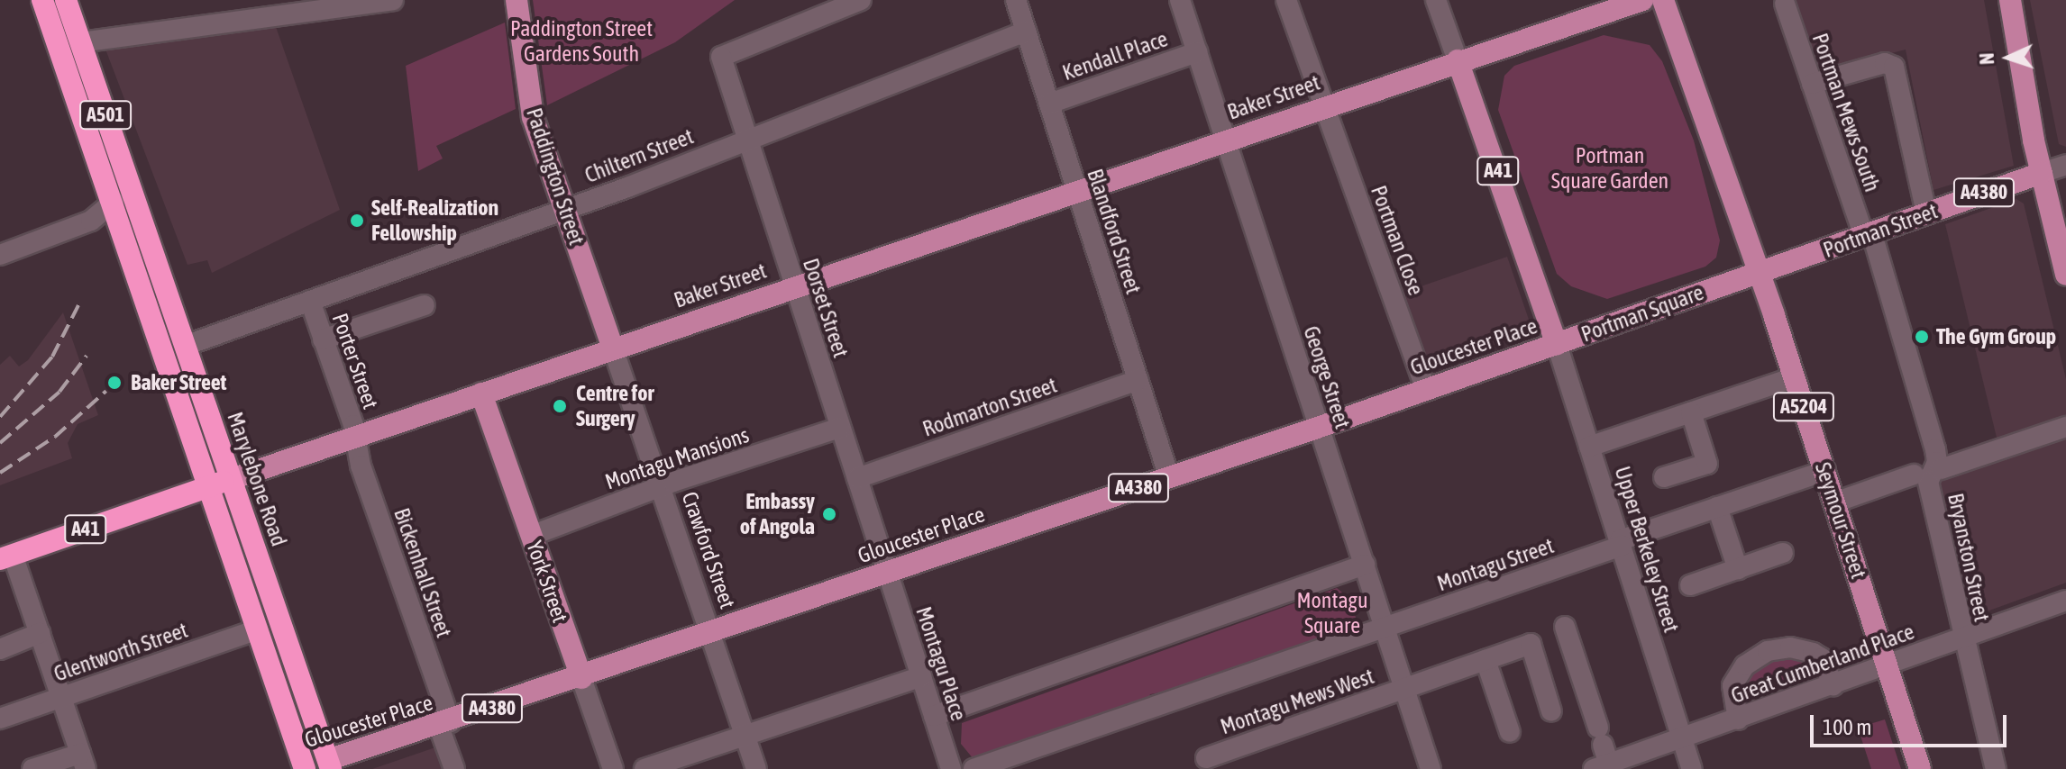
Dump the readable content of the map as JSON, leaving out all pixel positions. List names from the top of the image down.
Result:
{
  "streets": {
    "highway": [
      "Baker Street",
      "A501",
      "A41",
      "A4380",
      "Gloucester Place",
      "Marylebone Road"
    ],
    "main road": [
      "Paddington Street",
      "Portman Street",
      "Portman Square",
      "A5204",
      "Seymour Street",
      "York Street"
    ],
    "street": [
      "Kendall Place",
      "Portman Mews South",
      "Chiltern Street",
      "Blandford Street",
      "Portman Close",
      "Dorset Street",
      "Porter Street",
      "George Street",
      "Rodmarton Street",
      "Montagu Mansions",
      "Upper Berkeley Street",
      "Crawford Street",
      "Bryanston Street",
      "Montagu Street",
      "Bickenhall Street",
      "Glentworth Street",
      "Montagu Place",
      "Great Cumberland Place",
      "Montagu Mews West"
    ]
  },
  "crossings": [
    ["Kendall Place", "Blandford Street"],
    ["Kendall Place", "George Street"],
    ["Baker Street", "A501"],
    ["Baker Street", "A41"],
    ["Baker Street", "Paddington Street"],
    ["Baker Street", "Blandford Street"],
    ["Baker Street", "Portman Close"],
    ["Baker Street", "Dorset Street"],
    ["Baker Street", "Portman Square"],
    ["Baker Street", "Porter Street"],
    ["Baker Street", "George Street"],
    ["Baker Street", "Marylebone Road"],
    ["Baker Street", "Crawford Street"],
    ["Baker Street", "Bickenhall Street"],
    ["Baker Street", "York Street"],
    ["Portman Mews South", "Portman Street"],
    ["Portman Mews South", "Bryanston Street"],
    ["A501", "Gloucester Place"],
    ["A501", "Glentworth Street"],
    ["Chiltern Street", "Paddington Street"],
    ["Chiltern Street", "Blandford Street"],
    ["Chiltern Street", "Dorset Street"],
    ["Chiltern Street", "Porter Street"],
    ["Chiltern Street", "Marylebone Road"],
    ["A41", "Portman Square"],
    ["Paddington Street", "Crawford Street"],
    ["Portman Street", "Portman Square"],
    ["Portman Street", "A5204"],
    ["Portman Street", "Seymour Street"],
    ["Portman Street", "Bryanston Street"],
    ["Blandford Street", "Gloucester Place"],
    ["Blandford Street", "Rodmarton Street"],
    ["Portman Close", "Gloucester Place"],
    ["Dorset Street", "Gloucester Place"],
    ["Dorset Street", "Rodmarton Street"],
    ["Dorset Street", "Montagu Mansions"],
    ["Dorset Street", "Montagu Place"],
    ["Portman Square", "Gloucester Place"],
    ["Portman Square", "A5204"],
    ["Portman Square", "Seymour Street"],
    ["Portman Square", "Upper Berkeley Street"],
    ["Gloucester Place", "George Street"],
    ["Gloucester Place", "Marylebone Road"],
    ["Gloucester Place", "Upper Berkeley Street"],
    ["Gloucester Place", "Crawford Street"],
    ["Gloucester Place", "Bickenhall Street"],
    ["Gloucester Place", "York Street"],
    ["Gloucester Place", "Montagu Place"],
    ["Porter Street", "Bickenhall Street"],
    ["George Street", "Montagu Street"],
    ["George Street", "Montagu Mews West"],
    ["A5204", "Seymour Street"],
    ["Montagu Mansions", "Crawford Street"],
    ["Montagu Mansions", "York Street"],
    ["Seymour Street", "Montagu Street"],
    ["Seymour Street", "Great Cumberland Place"],
    ["Upper Berkeley Street", "Montagu Street"],
    ["Upper Berkeley Street", "Great Cumberland Place"],
    ["Bryanston Street", "Great Cumberland Place"]
  ],
  "parks": ["Paddington Street Gardens South", "Portman Square Garden", "Montagu Square"],
  "places": [
    "Self-Realization Fellowship",
    "The Gym Group",
    "Baker Street",
    "Centre for Surgery",
    "Embassy of Angola"
  ],
  "scale_bar": "100 m",
  "north": "left"
}
